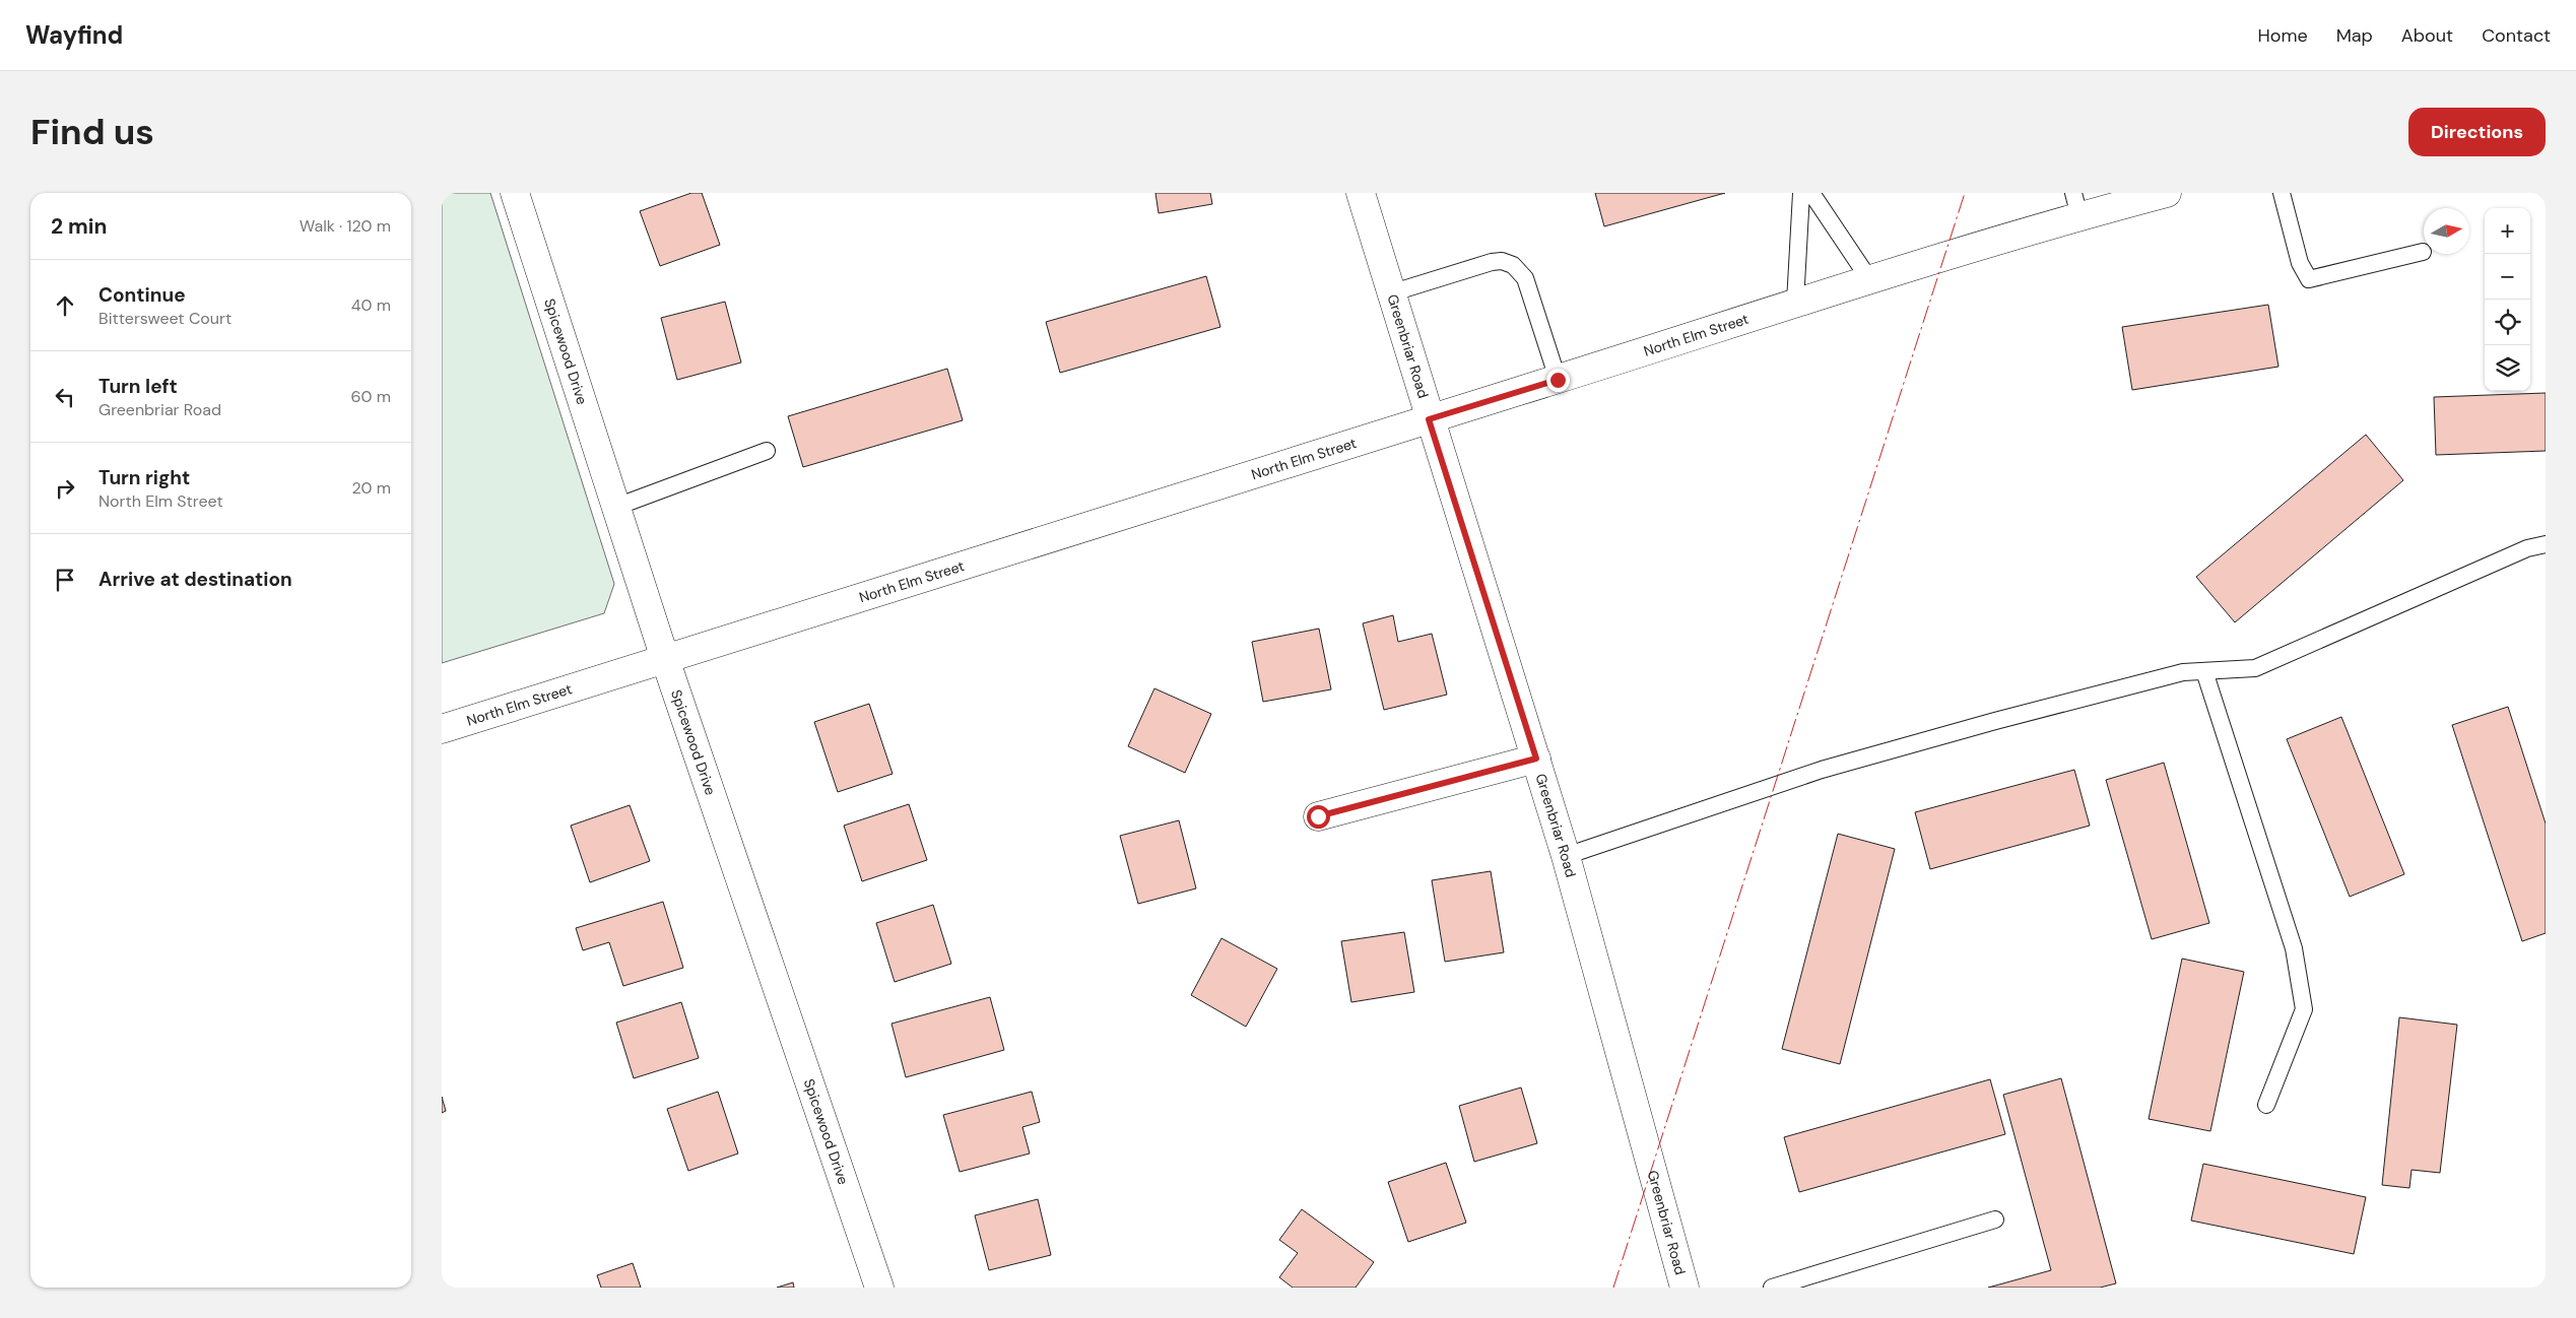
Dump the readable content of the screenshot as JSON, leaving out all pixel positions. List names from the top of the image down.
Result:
{
  "streets": {
    "street": ["North Elm Street", "Greenbriar Road", "Spicewood Drive"]
  },
  "crossings": [
    ["North Elm Street", "Greenbriar Road"],
    ["North Elm Street", "Spicewood Drive"]
  ],
  "north": "right",
  "page": {
    "header": "Wayfind",
    "nav": [
      "Home",
      "Map",
      "About",
      "Contact"
    ],
    "buttons": "Directions",
    "title": "Find us",
    "heading": ["2 min", "Walk · 120 m"],
    "map_buttons": ["+", "−"],
    "list": [
      ["Continue", "Bittersweet Court", "40 m"],
      ["Turn left", "Greenbriar Road", "60 m"],
      ["Turn right", "North Elm Street", "20 m"],
      "Arrive at destination"
    ]
  }
}
